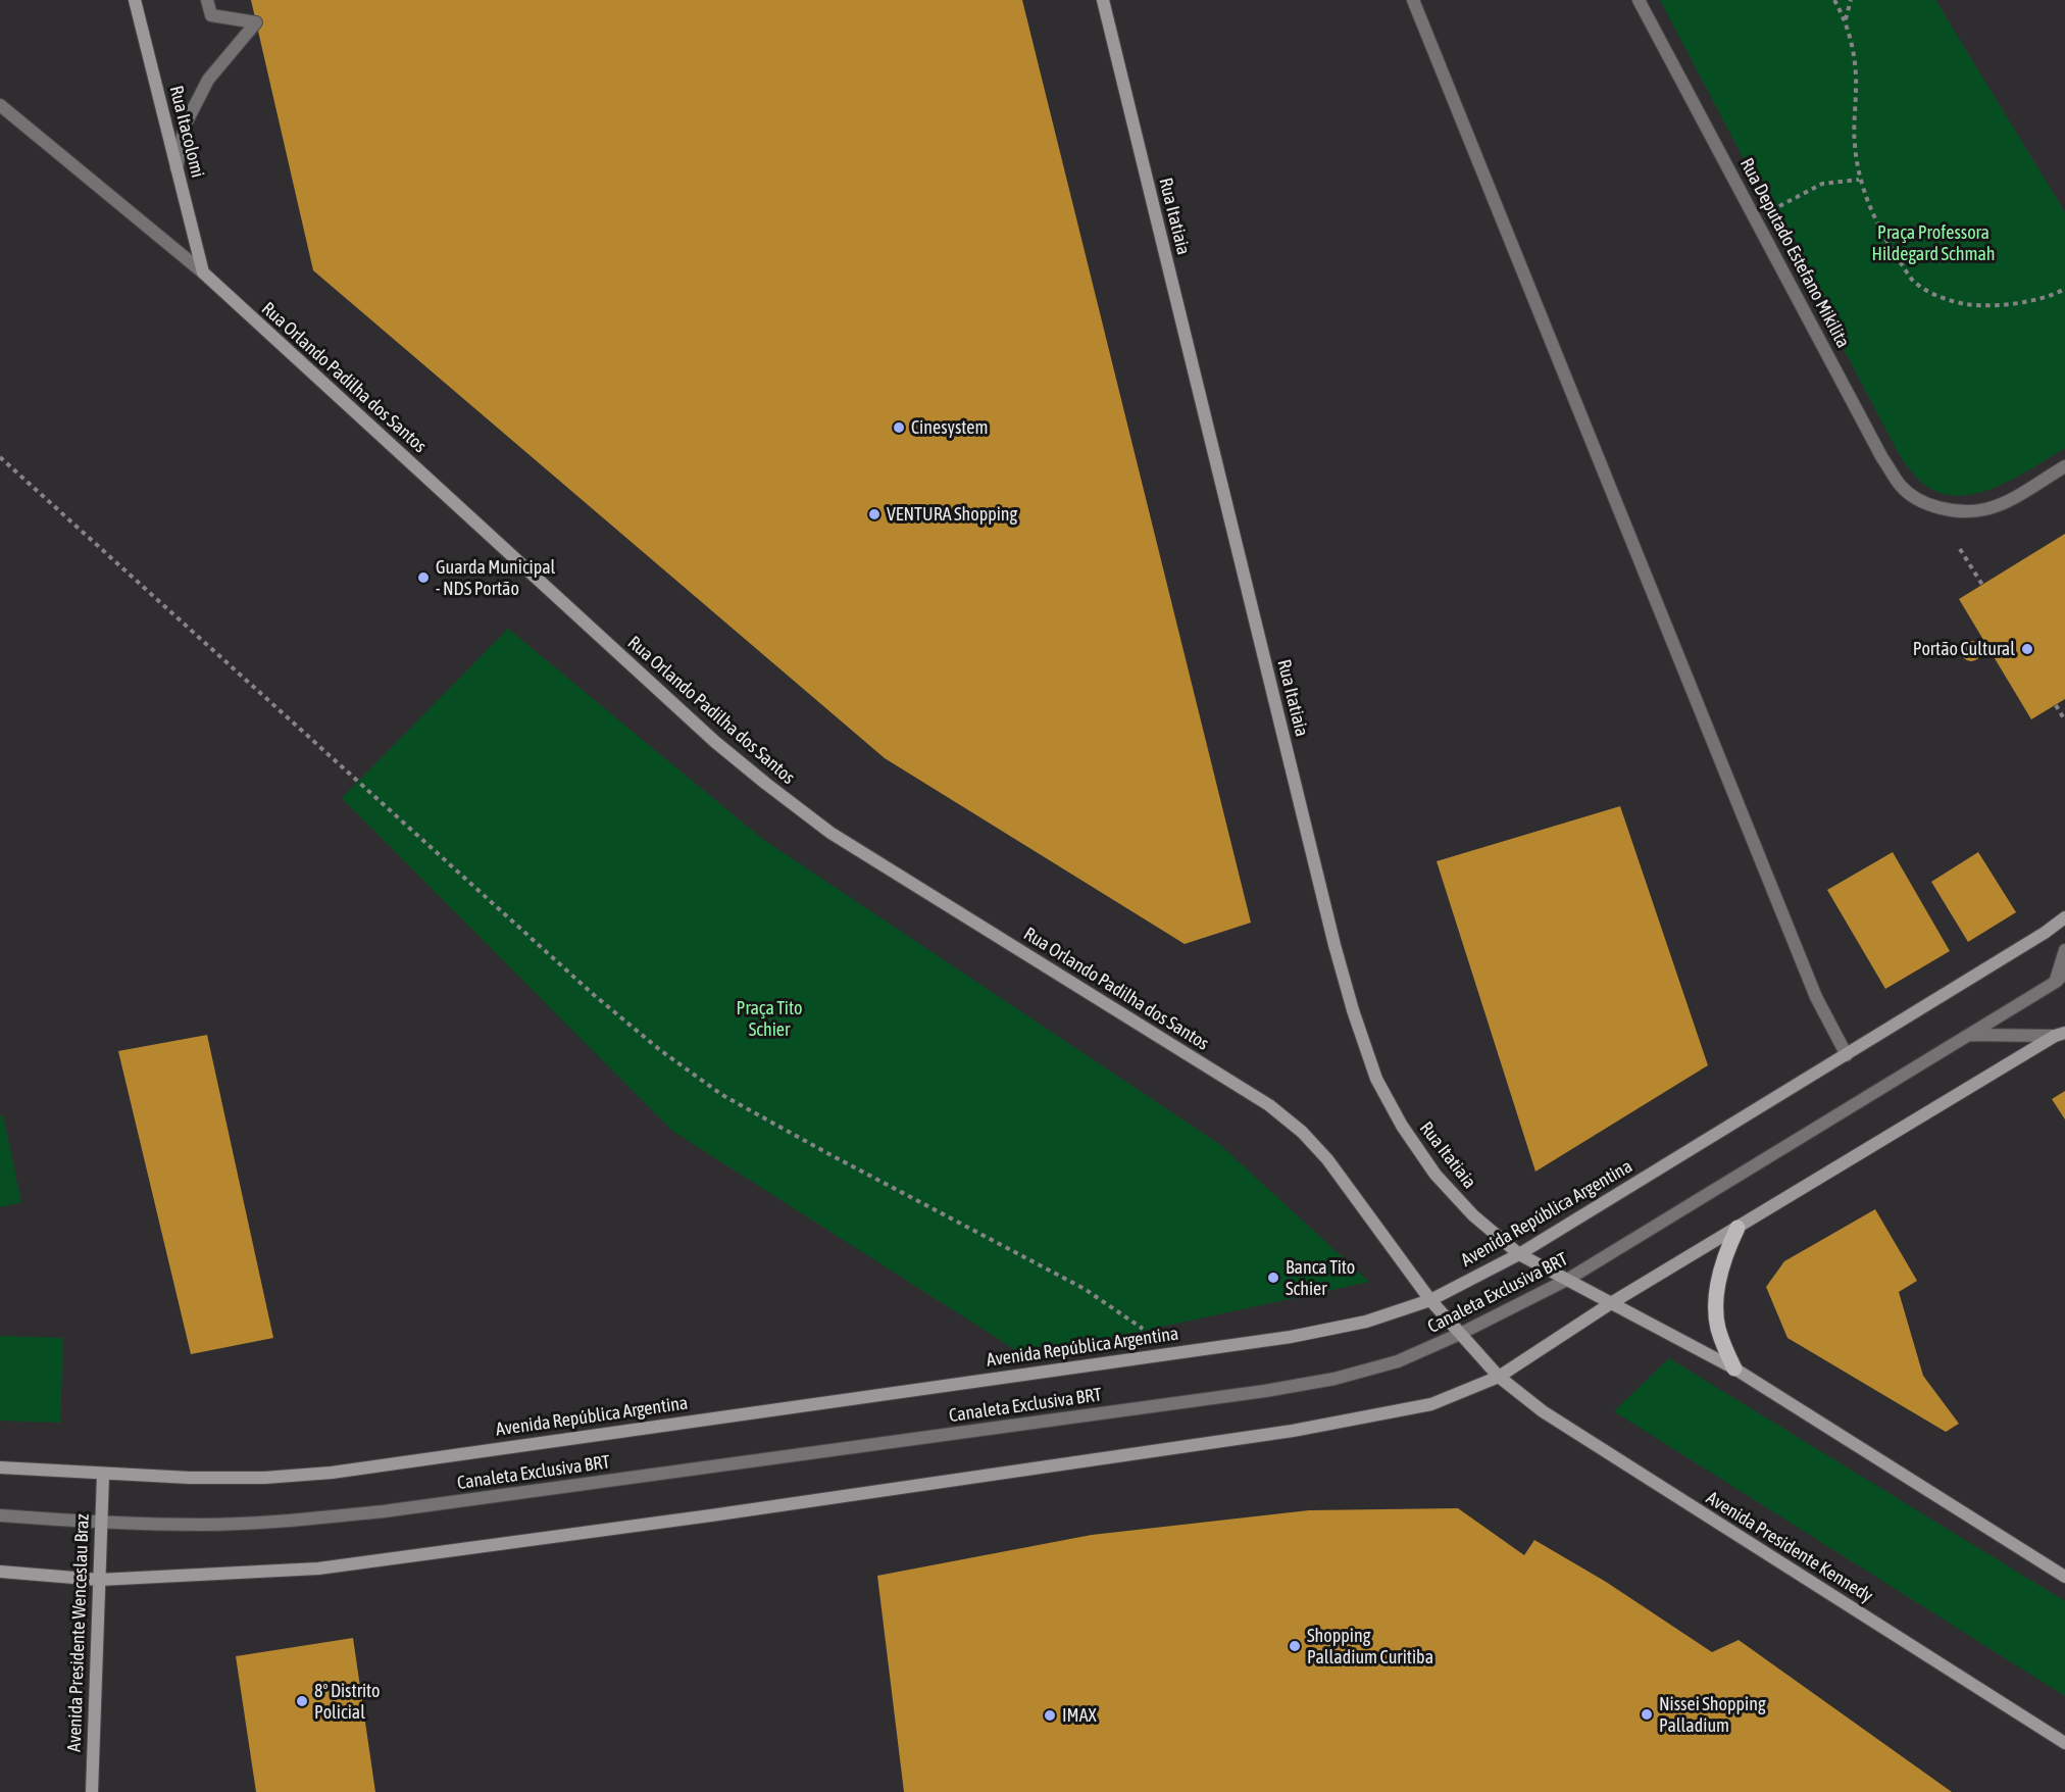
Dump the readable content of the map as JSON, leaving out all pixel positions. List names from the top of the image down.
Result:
{
  "streets": {
    "street": [
      "Rua Itacolomi",
      "Rua Itatiaia",
      "Rua Deputado Estefano Mikilita",
      "Rua Orlando Padilha dos Santos",
      "Avenida República Argentina",
      "Canaleta Exclusiva BRT",
      "Avenida Presidente Kennedy",
      "Avenida Presidente Wenceslau Braz"
    ]
  },
  "crossings": [
    ["Rua Itacolomi", "Rua Orlando Padilha dos Santos"],
    ["Rua Itatiaia", "Avenida República Argentina"],
    ["Rua Itatiaia", "Canaleta Exclusiva BRT"],
    ["Rua Orlando Padilha dos Santos", "Avenida República Argentina"],
    ["Rua Orlando Padilha dos Santos", "Canaleta Exclusiva BRT"],
    ["Rua Orlando Padilha dos Santos", "Avenida Presidente Kennedy"],
    ["Avenida República Argentina", "Avenida Presidente Wenceslau Braz"],
    ["Canaleta Exclusiva BRT", "Avenida Presidente Wenceslau Braz"]
  ],
  "parks": ["Praça Professora Hildegard Schmah", "Praça Tito Schier"],
  "places": [
    "Cinesystem",
    "VENTURA Shopping",
    "Guarda Municipal - NDS Portão",
    "Portão Cultural",
    "Banca Tito Schier",
    "Shopping Palladium Curitiba",
    "8° Distrito Policial",
    "Nissei Shopping Palladium",
    "IMAX"
  ]
}
